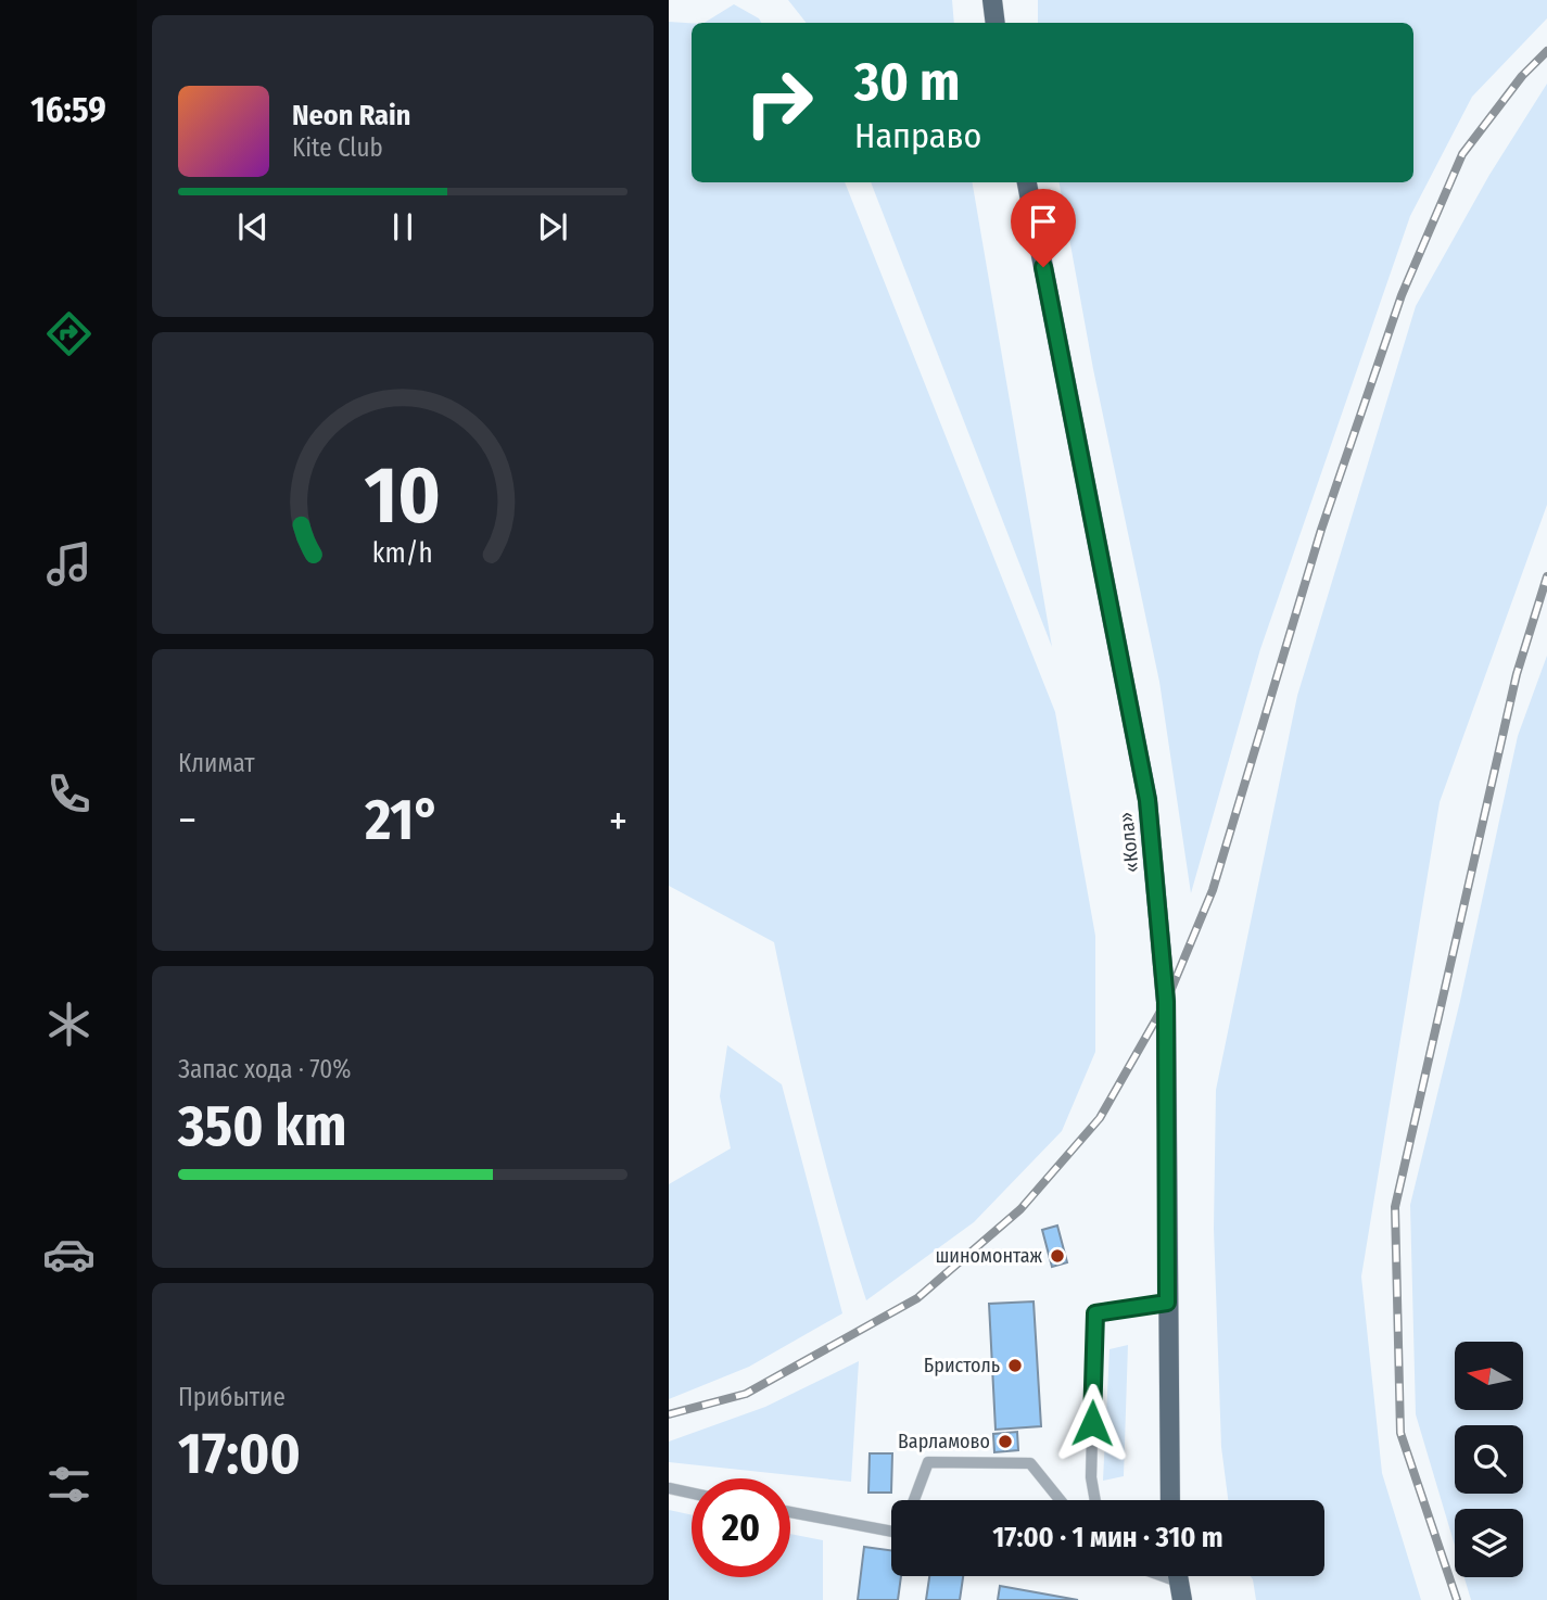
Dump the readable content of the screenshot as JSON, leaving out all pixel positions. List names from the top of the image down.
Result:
{
  "streets": {
    "main road": ["«Кола»"]
  },
  "places": ["шиномонтаж", "Бристоль", "Варламово"],
  "north": "left",
  "page": {
    "tabs": "16:59",
    "turn": ["30 m", "Направо"],
    "song": ["Neon Rain", "Kite Club"],
    "tile": [
      "Климат",
      ["Запас хода · 70%", "350 km"],
      ["Прибытие", "17:00"]
    ],
    "heat": ["−", "21°", "+"],
    "limit": "20",
    "trip": "17:00 · 1 мин · 310 m",
    "gauge": ["10", "km/h"]
  }
}
